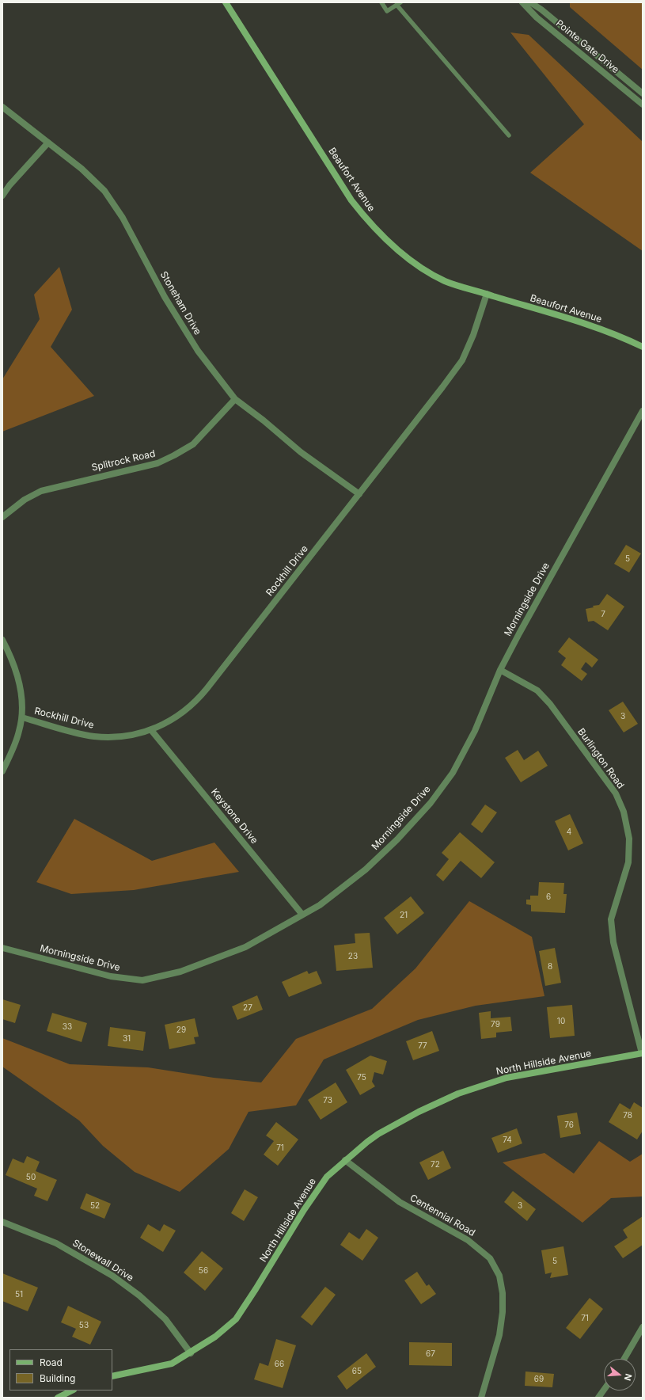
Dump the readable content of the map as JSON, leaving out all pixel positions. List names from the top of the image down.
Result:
{
  "streets": {
    "street": [
      "Pointe Gate Drive",
      "Beaufort Avenue",
      "Stoneham Drive",
      "Splitrock Road",
      "Rockhill Drive",
      "Morningside Drive",
      "Burlington Road",
      "Keystone Drive",
      "North Hillside Avenue",
      "Centennial Road",
      "Stonewall Drive"
    ]
  },
  "crossings": [
    ["Beaufort Avenue", "Rockhill Drive"],
    ["Stoneham Drive", "Splitrock Road"],
    ["Stoneham Drive", "Rockhill Drive"],
    ["Rockhill Drive", "Keystone Drive"],
    ["Morningside Drive", "Burlington Road"],
    ["Morningside Drive", "Keystone Drive"],
    ["Burlington Road", "North Hillside Avenue"],
    ["North Hillside Avenue", "Centennial Road"],
    ["North Hillside Avenue", "Stonewall Drive"]
  ],
  "house_numbers": [
    "5",
    "7",
    "3",
    "4",
    "6",
    "21",
    "23",
    "8",
    "27",
    "10",
    "79",
    "33",
    "29",
    "31",
    "77",
    "75",
    "73",
    "78",
    "76",
    "74",
    "71",
    "72",
    "50",
    "52",
    "3",
    "5",
    "56",
    "51",
    "71",
    "53",
    "67",
    "66",
    "65",
    "69"
  ],
  "legend": ["Road", "Building"],
  "north": "right"
}
